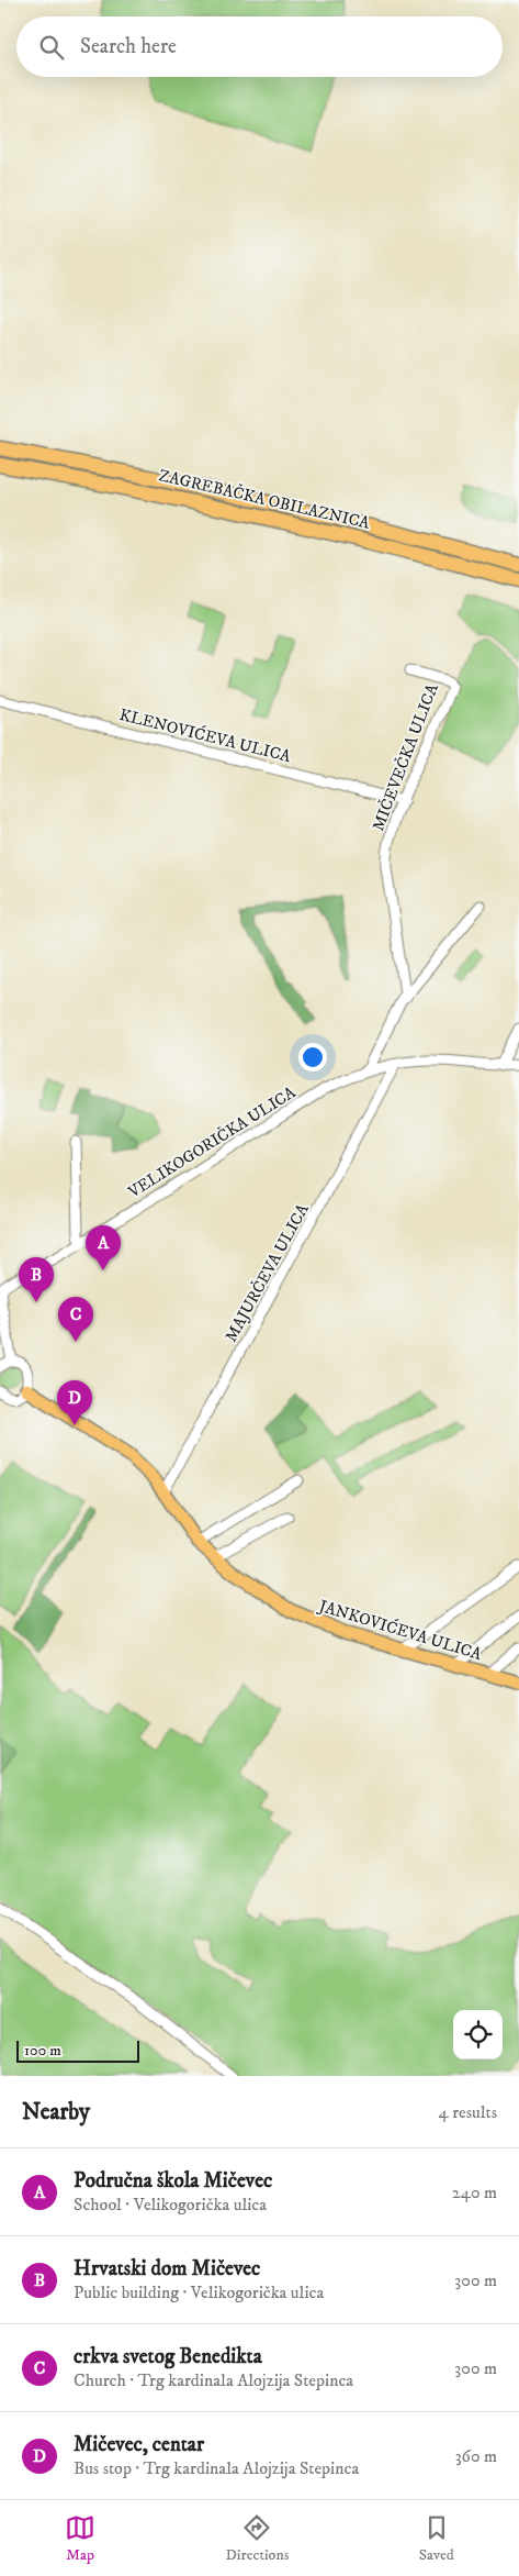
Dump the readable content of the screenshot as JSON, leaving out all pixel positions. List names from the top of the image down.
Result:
{
  "streets": {
    "highway": ["ZAGREBAČKA OBILAZNICA"],
    "main road": ["JANKOVIĆEVA ULICA"],
    "street": [
      "KLENOVIĆEVA ULICA",
      "MIČEVEČKA ULICA",
      "VELIKOGORIČKA ULICA",
      "MAJURČEVA ULICA"
    ]
  },
  "crossings": [
    ["KLENOVIĆEVA ULICA", "MIČEVEČKA ULICA"],
    ["VELIKOGORIČKA ULICA", "MAJURČEVA ULICA"],
    ["MAJURČEVA ULICA", "JANKOVIĆEVA ULICA"]
  ],
  "scale_bar": "100 m",
  "page": {
    "search": "Search here",
    "pins": [
      "A",
      "B",
      "C",
      "D"
    ],
    "scale": "100 m",
    "heading": ["Nearby", "4 results"],
    "list": [
      {
        "mark": "A",
        "name": "Područna škola Mičevec",
        "note": "School · Velikogorička ulica",
        "value": "240 m"
      },
      {
        "mark": "B",
        "name": "Hrvatski dom Mičevec",
        "note": "Public building · Velikogorička ulica",
        "value": "300 m"
      },
      {
        "mark": "C",
        "name": "crkva svetog Benedikta",
        "note": "Church · Trg kardinala Alojzija Stepinca",
        "value": "300 m"
      },
      {
        "mark": "D",
        "name": "Mičevec, centar",
        "note": "Bus stop · Trg kardinala Alojzija Stepinca",
        "value": "360 m"
      }
    ],
    "nav": ["Map", "Directions", "Saved"]
  }
}
